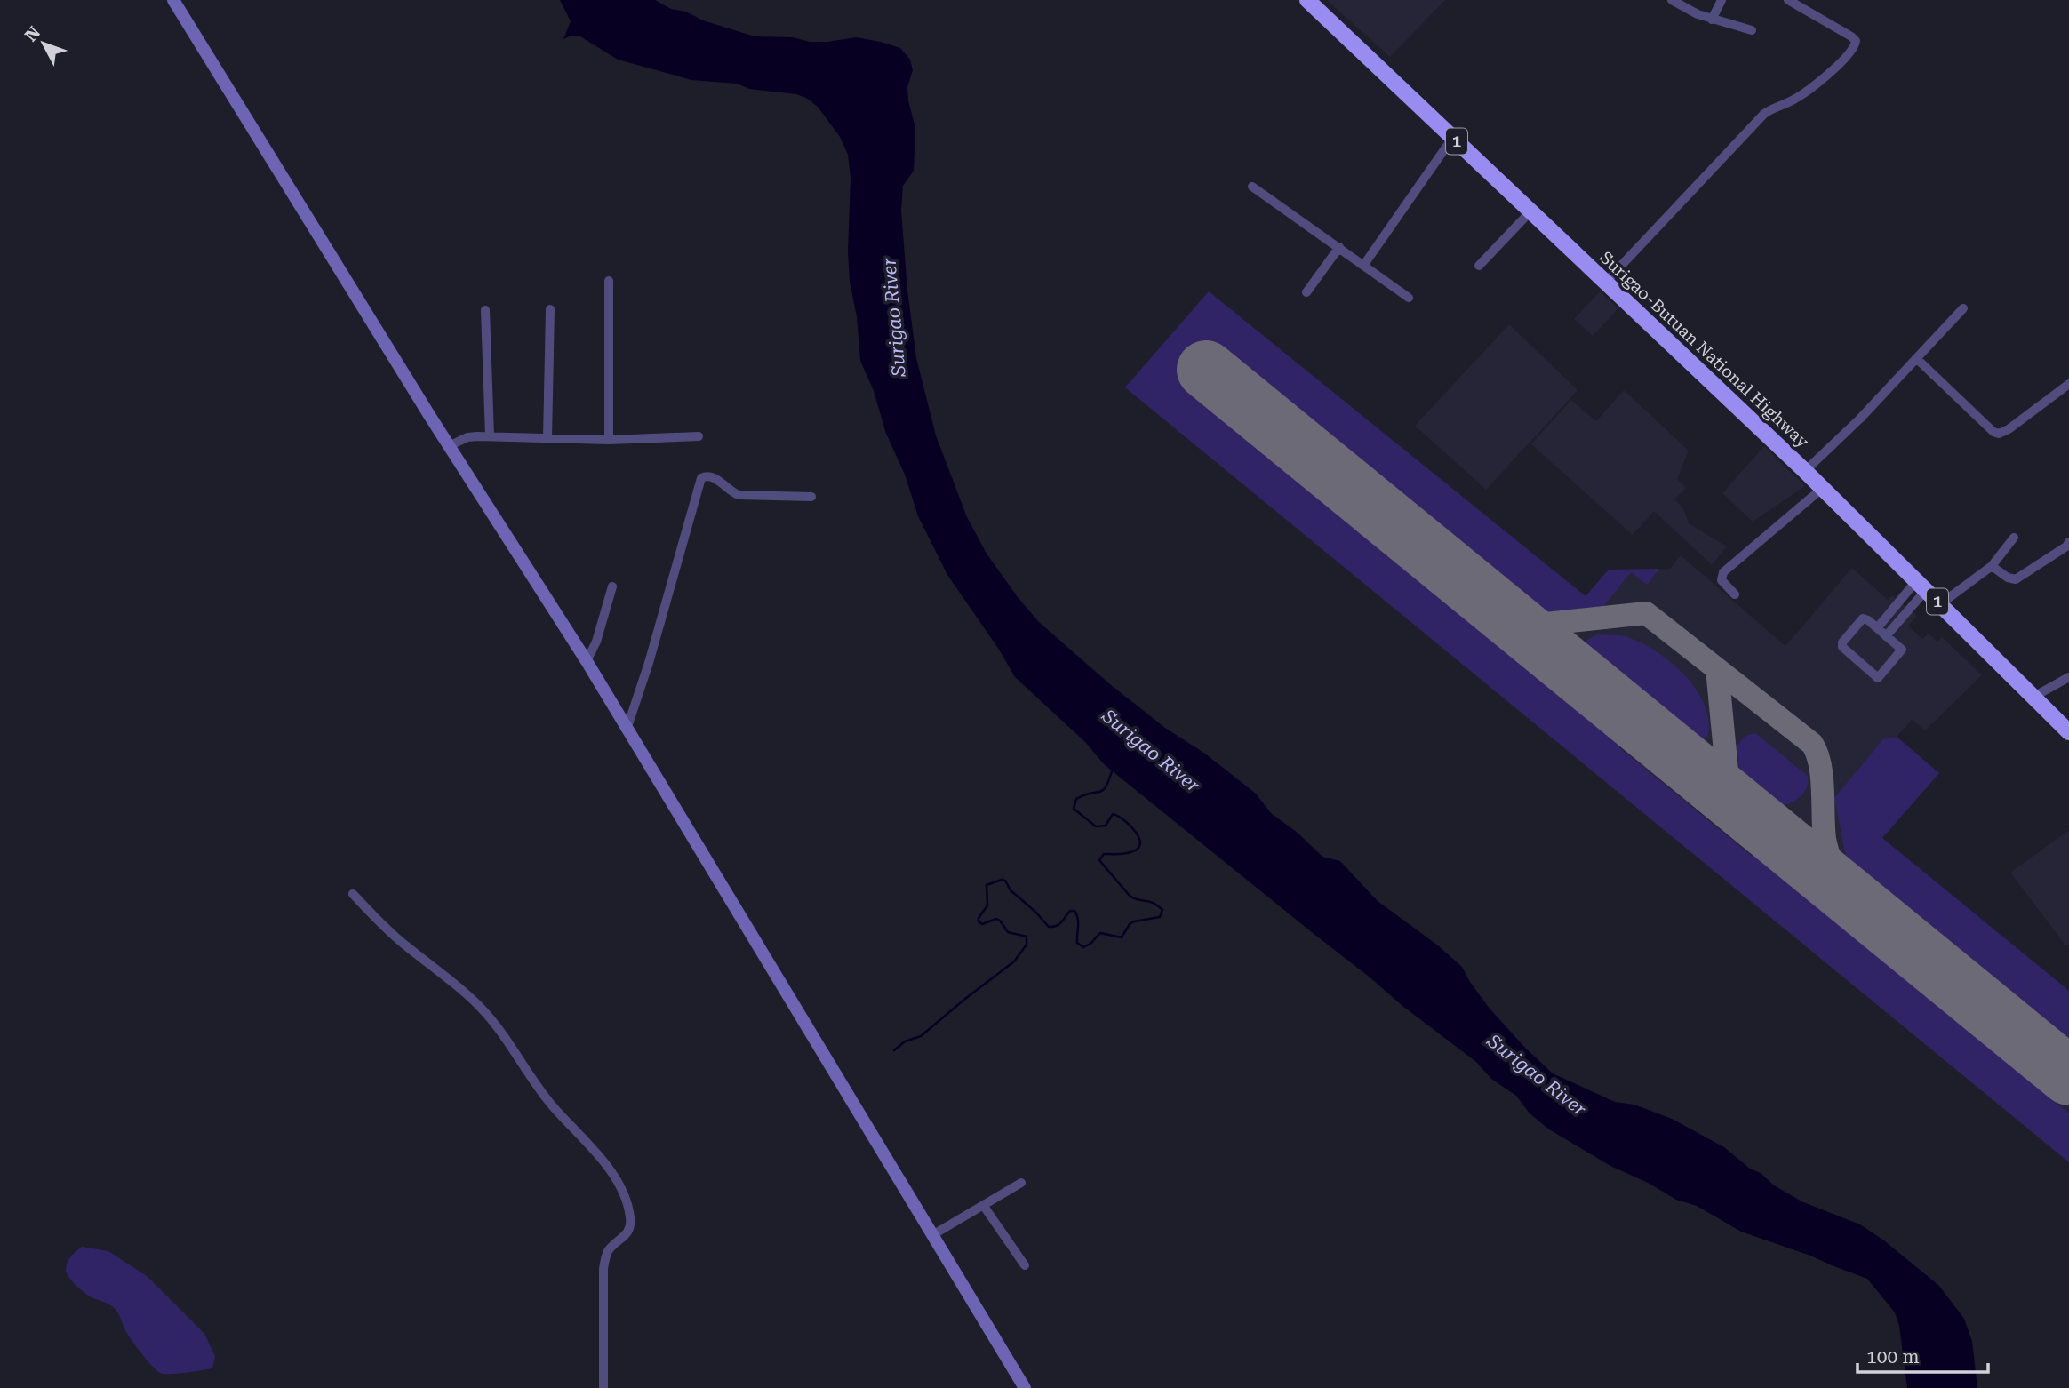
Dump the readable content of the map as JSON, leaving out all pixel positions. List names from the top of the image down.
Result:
{
  "streets": {
    "highway": ["1", "Surigao-Butuan National Highway"]
  },
  "water": ["Surigao River"],
  "scale_bar": "100 m",
  "north": "top left"
}
